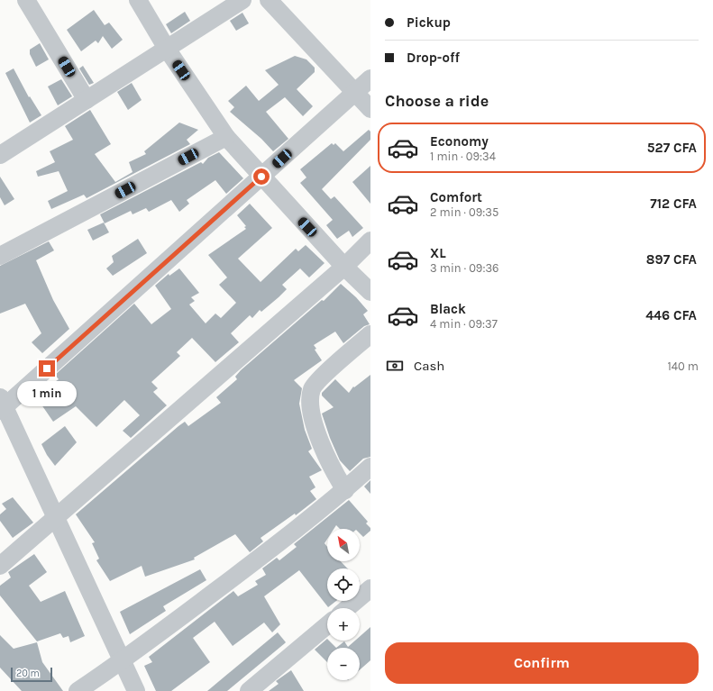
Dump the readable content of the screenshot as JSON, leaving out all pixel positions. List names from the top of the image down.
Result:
{
  "scale_bar": "20 m",
  "north": "top left",
  "page": {
    "banner": ["Pickup", "Drop-off"],
    "heading": "Choose a ride",
    "list": [
      {
        "name": "Economy",
        "note": "1 min · 09:34",
        "value": "527 CFA"
      },
      {
        "name": "Comfort",
        "note": "2 min · 09:35",
        "value": "712 CFA"
      },
      {
        "name": "XL",
        "note": "3 min · 09:36",
        "value": "897 CFA"
      },
      {
        "name": "Black",
        "note": "4 min · 09:37",
        "value": "446 CFA"
      }
    ],
    "pay": ["Cash", "140 m"],
    "bubble": "1 min",
    "map_buttons": ["+", "−"],
    "buttons": "Confirm",
    "scale": "20 m"
  }
}
